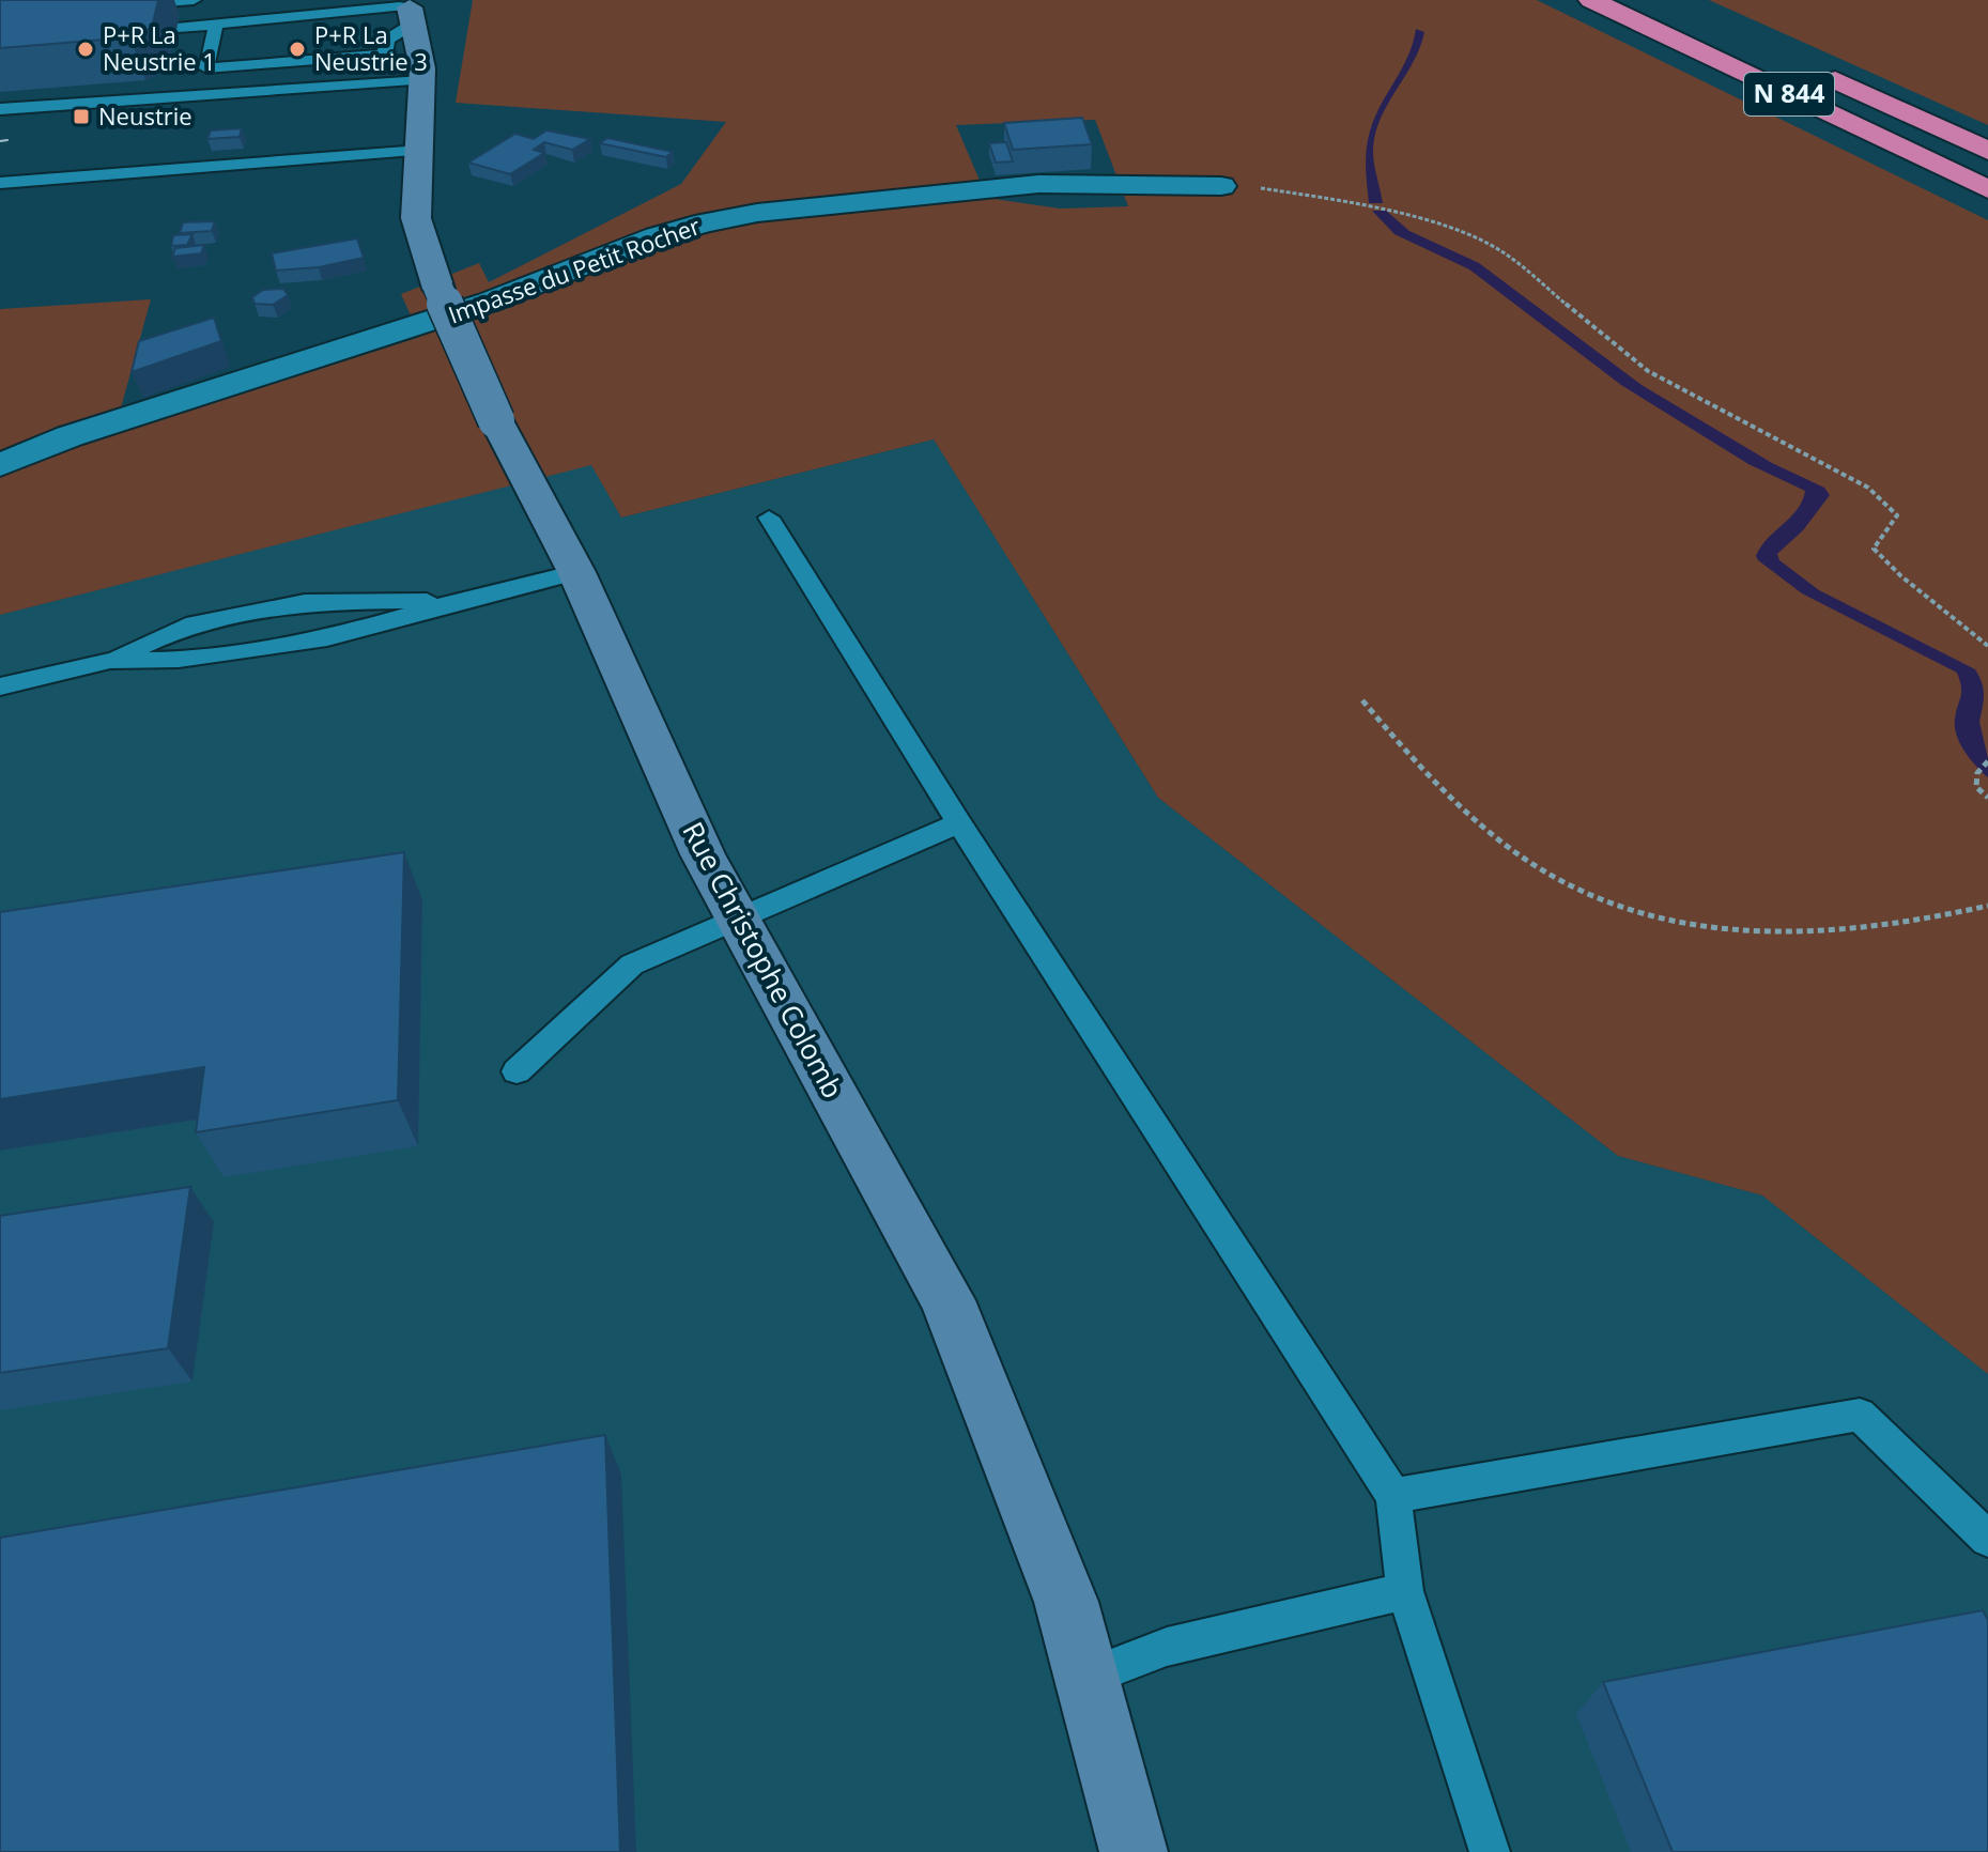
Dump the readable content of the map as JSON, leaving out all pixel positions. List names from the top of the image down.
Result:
{
  "streets": {
    "highway": ["N 844"],
    "street": ["Impasse du Petit Rocher", "Rue Christophe Colomb"]
  },
  "places": {
    "other": ["P+R La Neustrie 1", "P+R La Neustrie 3"],
    "transit": ["Neustrie"]
  }
}
